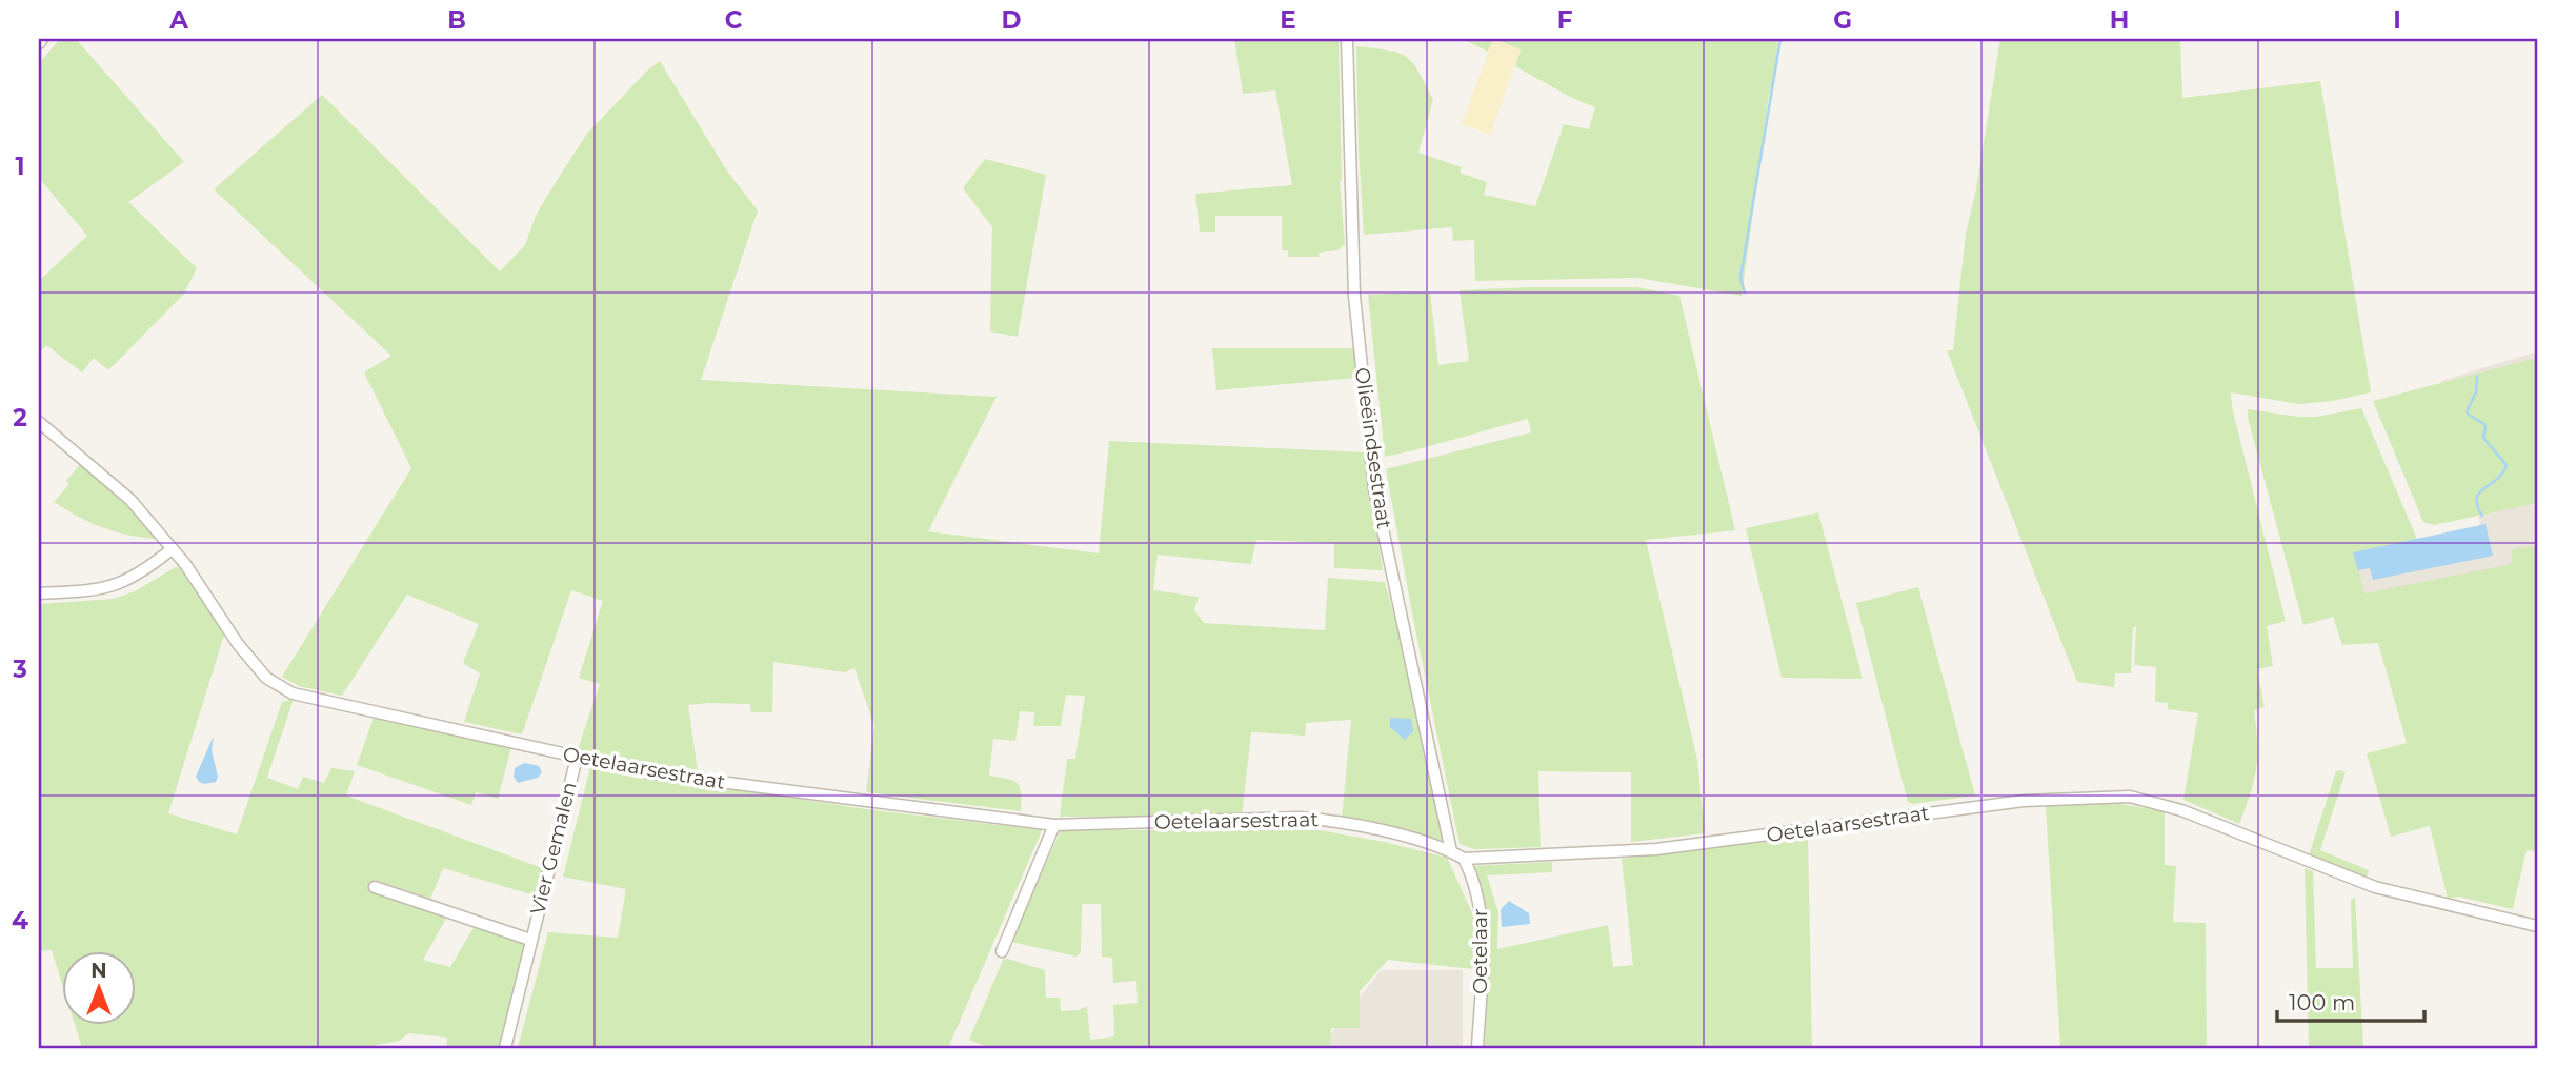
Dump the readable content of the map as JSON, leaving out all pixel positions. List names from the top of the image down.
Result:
{
  "streets": {
    "street": [
      "Olieëindsestraat",
      "Oetelaarsestraat",
      "Vier Gemalen",
      "Oetelaar"
    ]
  },
  "crossings": [
    ["Olieëindsestraat", "Oetelaarsestraat"],
    ["Oetelaarsestraat", "Vier Gemalen"],
    ["Oetelaarsestraat", "Oetelaar"]
  ],
  "scale_bar": "100 m",
  "north": "top",
  "grid": {
    "columns": [
      "A",
      "B",
      "C",
      "D",
      "E",
      "F",
      "G",
      "H",
      "I"
    ],
    "rows": [
      "1",
      "2",
      "3",
      "4"
    ]
  }
}
